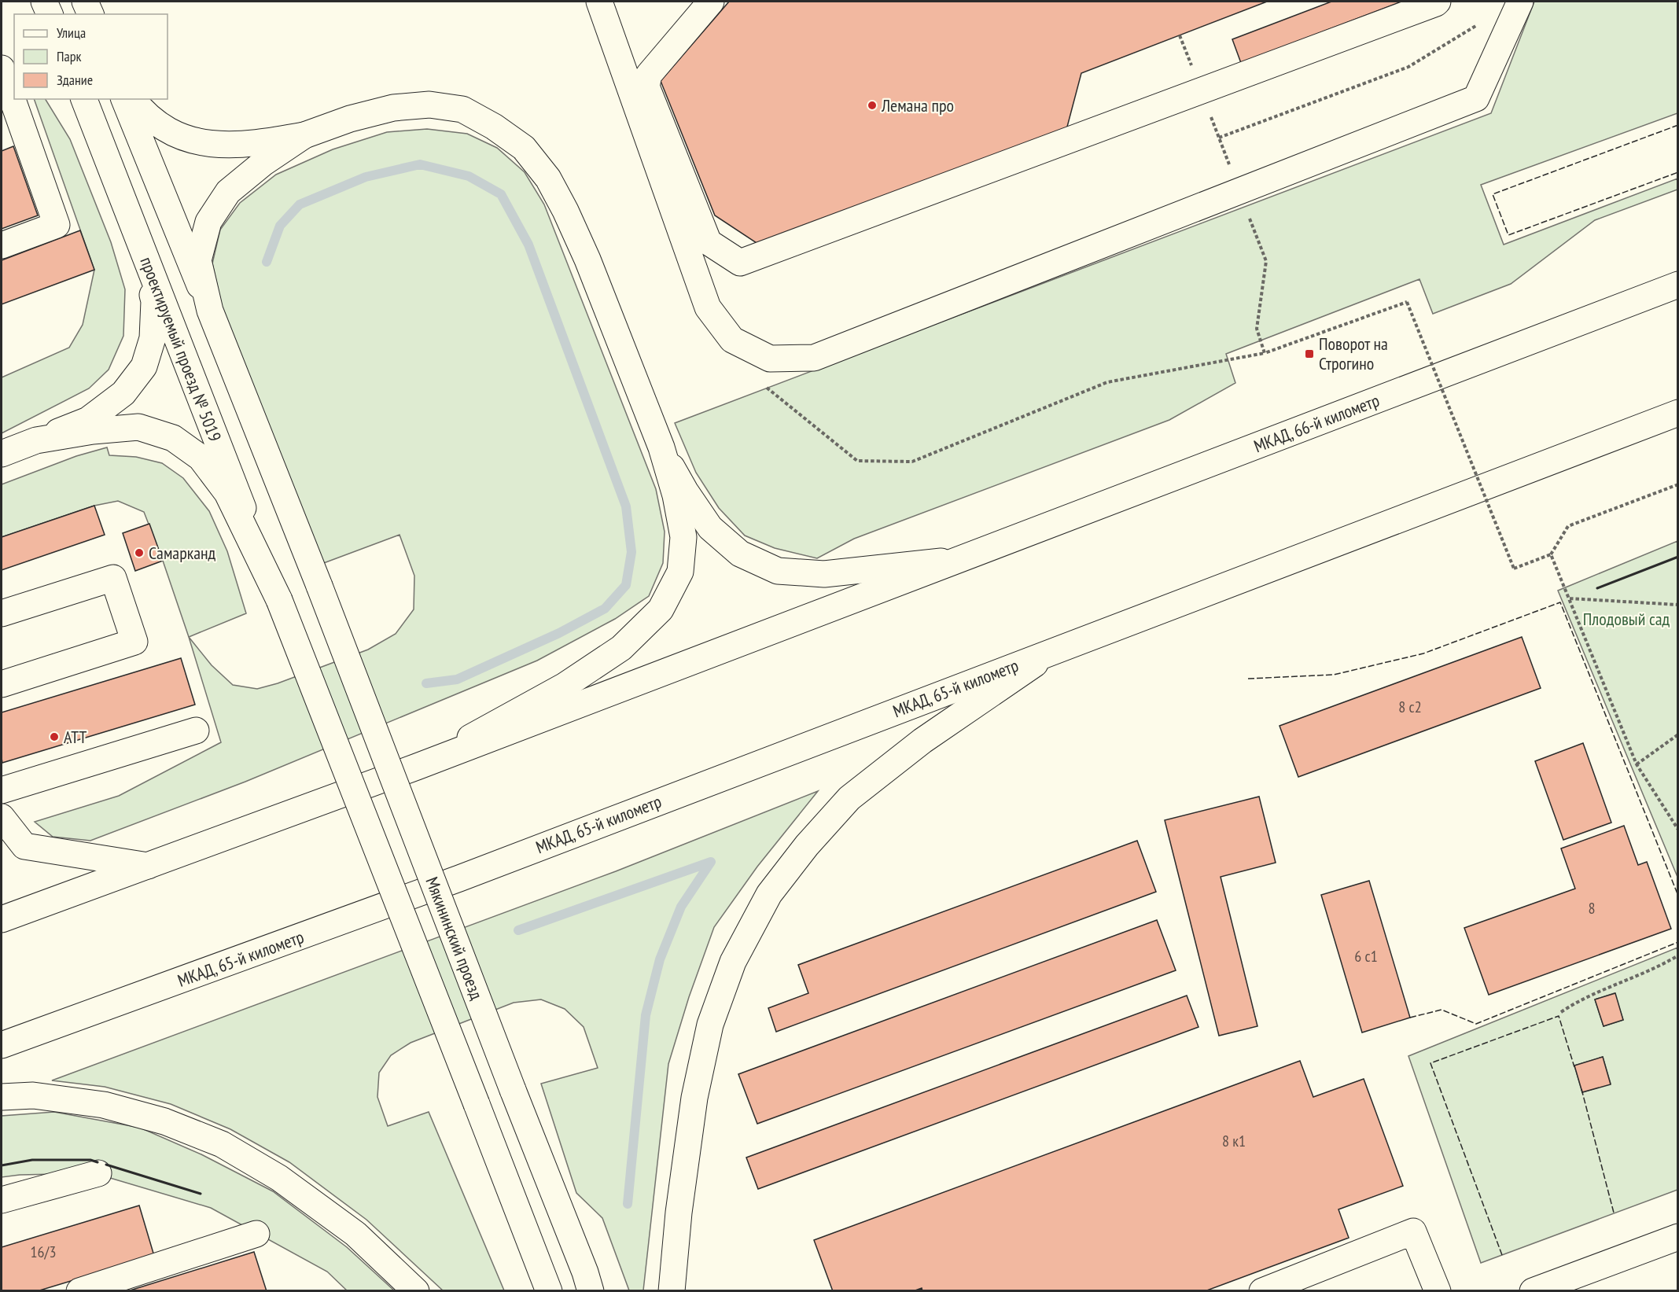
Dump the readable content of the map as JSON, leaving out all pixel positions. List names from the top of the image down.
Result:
{
  "streets": {
    "main road": [
      "проектируемый проезд № 5019",
      "МКАД, 66-й километр",
      "МКАД, 65-й километр",
      "Мякининский проезд"
    ]
  },
  "parks": ["Плодовый сад"],
  "places": {
    "other": ["Лемана про", "Самарканд", "АТТ"],
    "transit": ["Поворот на Строгино"]
  },
  "house_numbers": [
    "8 с2",
    "8",
    "6 с1",
    "8 к1",
    "16/3"
  ],
  "legend": ["Улица", "Парк", "Здание"]
}
